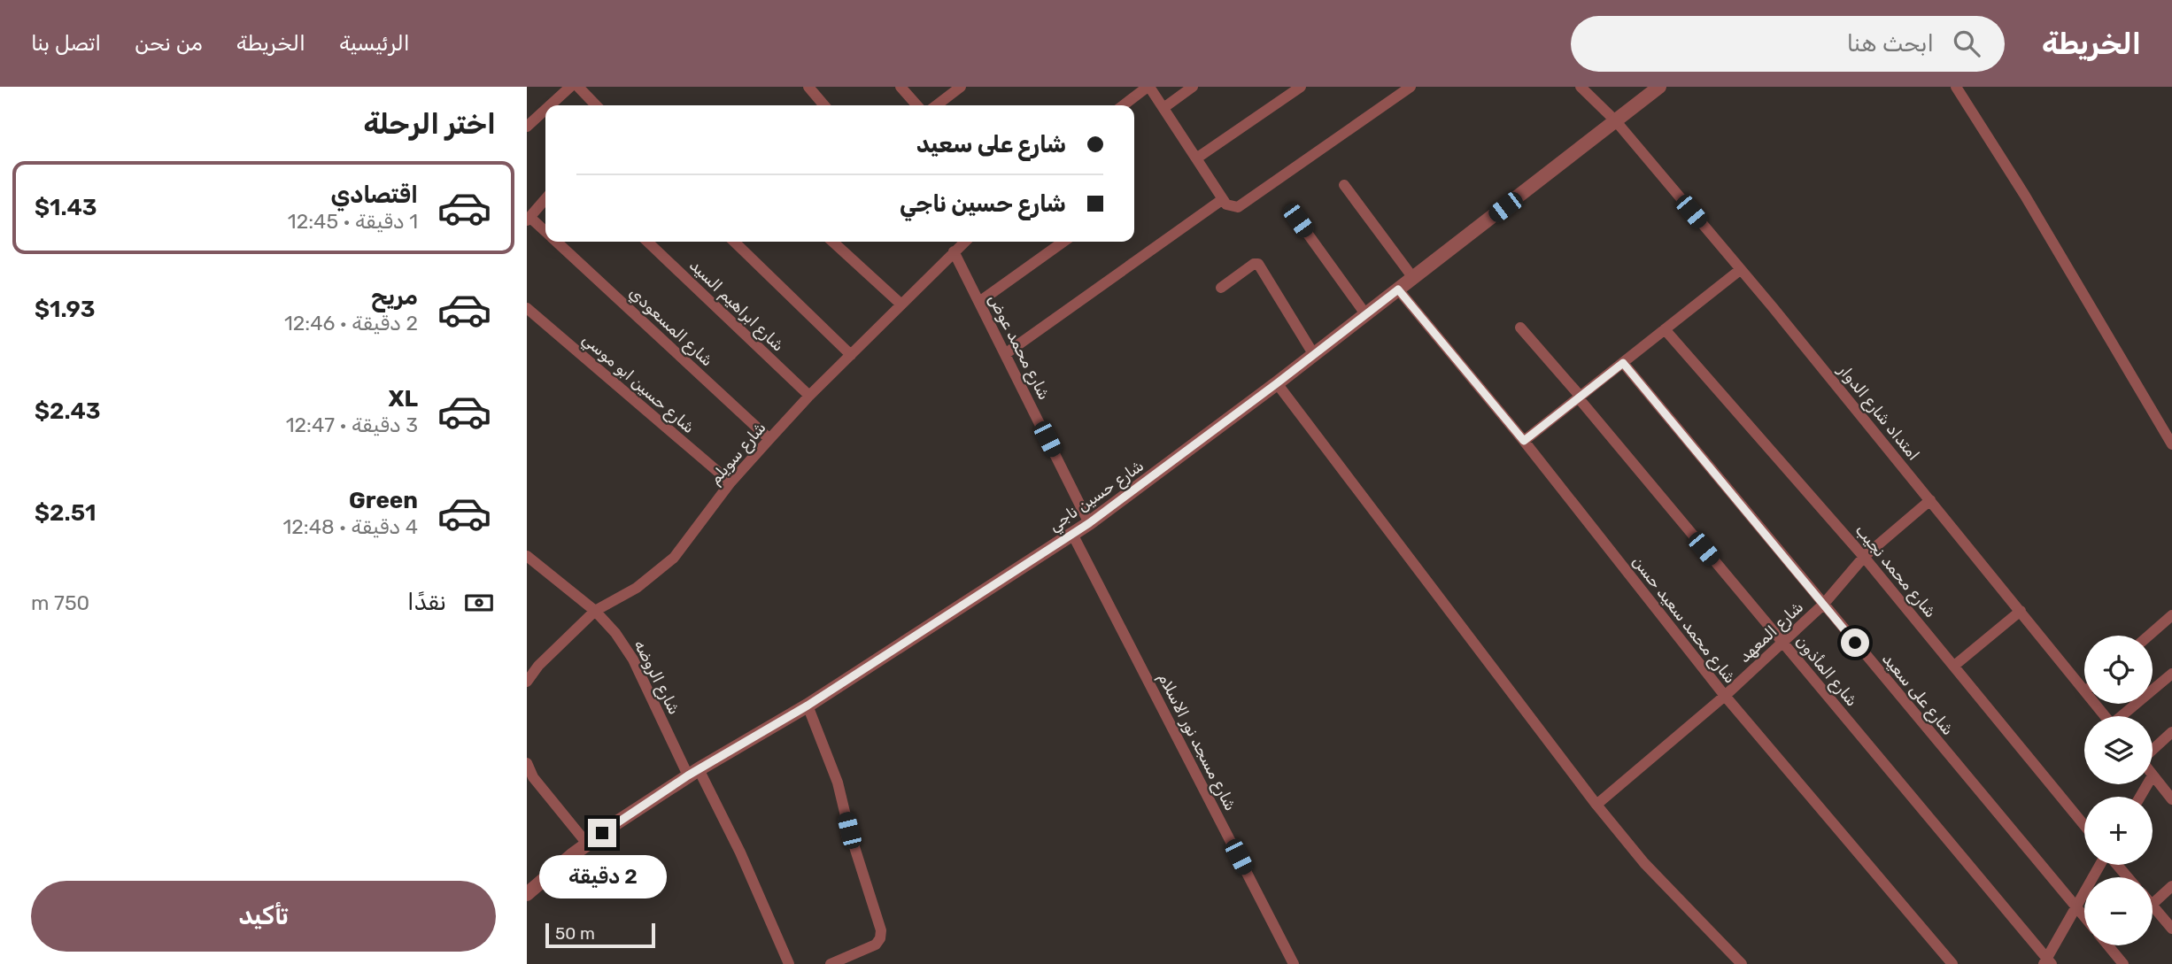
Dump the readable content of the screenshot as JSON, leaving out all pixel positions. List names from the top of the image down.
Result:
{
  "streets": {
    "street": [
      "شارع ابراهيم السيد",
      "شارع المسعودي",
      "شارع محمد عوض",
      "شارع حسين ابو موسي",
      "امتداد شارع الدوار",
      "شارع سويلم",
      "شارع حسين ناجي",
      "شارع محمد نجيب",
      "شارع محمد سعيد حسن",
      "شارع المعهد",
      "شارع المأذون",
      "شارع الروضه",
      "شارع على سعيد",
      "شارع مسجد نور الاسلام"
    ]
  },
  "crossings": [
    ["شارع ابراهيم السيد", "شارع سويلم"],
    ["شارع المسعودي", "شارع سويلم"],
    ["شارع محمد عوض", "شارع سويلم"],
    ["شارع محمد عوض", "شارع حسين ناجي"],
    ["شارع حسين ابو موسي", "شارع سويلم"],
    ["امتداد شارع الدوار", "شارع حسين ناجي"],
    ["امتداد شارع الدوار", "شارع المعهد"],
    ["شارع سويلم", "شارع الروضه"],
    ["شارع حسين ناجي", "شارع محمد سعيد حسن"],
    ["شارع حسين ناجي", "شارع الروضه"],
    ["شارع حسين ناجي", "شارع مسجد نور الاسلام"],
    ["شارع محمد نجيب", "شارع المعهد"],
    ["شارع محمد سعيد حسن", "شارع المعهد"],
    ["شارع المعهد", "شارع المأذون"],
    ["شارع المعهد", "شارع على سعيد"]
  ],
  "scale_bar": "50 m",
  "page": {
    "header": "الخريطة",
    "search": "ابحث هنا",
    "nav": [
      "الرئيسية",
      "الخريطة",
      "من نحن",
      "اتصل بنا"
    ],
    "heading": "اختر الرحلة",
    "banner": ["شارع على سعيد", "شارع حسين ناجي"],
    "list": [
      {
        "name": "اقتصادي",
        "note": "1 دقيقة · 12:45",
        "value": "$1.43"
      },
      {
        "name": "مريح",
        "note": "2 دقيقة · 12:46",
        "value": "$1.93"
      },
      {
        "name": "XL",
        "note": "3 دقيقة · 12:47",
        "value": "$2.43"
      },
      {
        "name": "Green",
        "note": "4 دقيقة · 12:48",
        "value": "$2.51"
      }
    ],
    "pay": ["نقدًا", "750 m"],
    "map_buttons": ["+", "−"],
    "bubble": "2 دقيقة",
    "buttons": "تأكيد",
    "scale": "50 m"
  }
}
